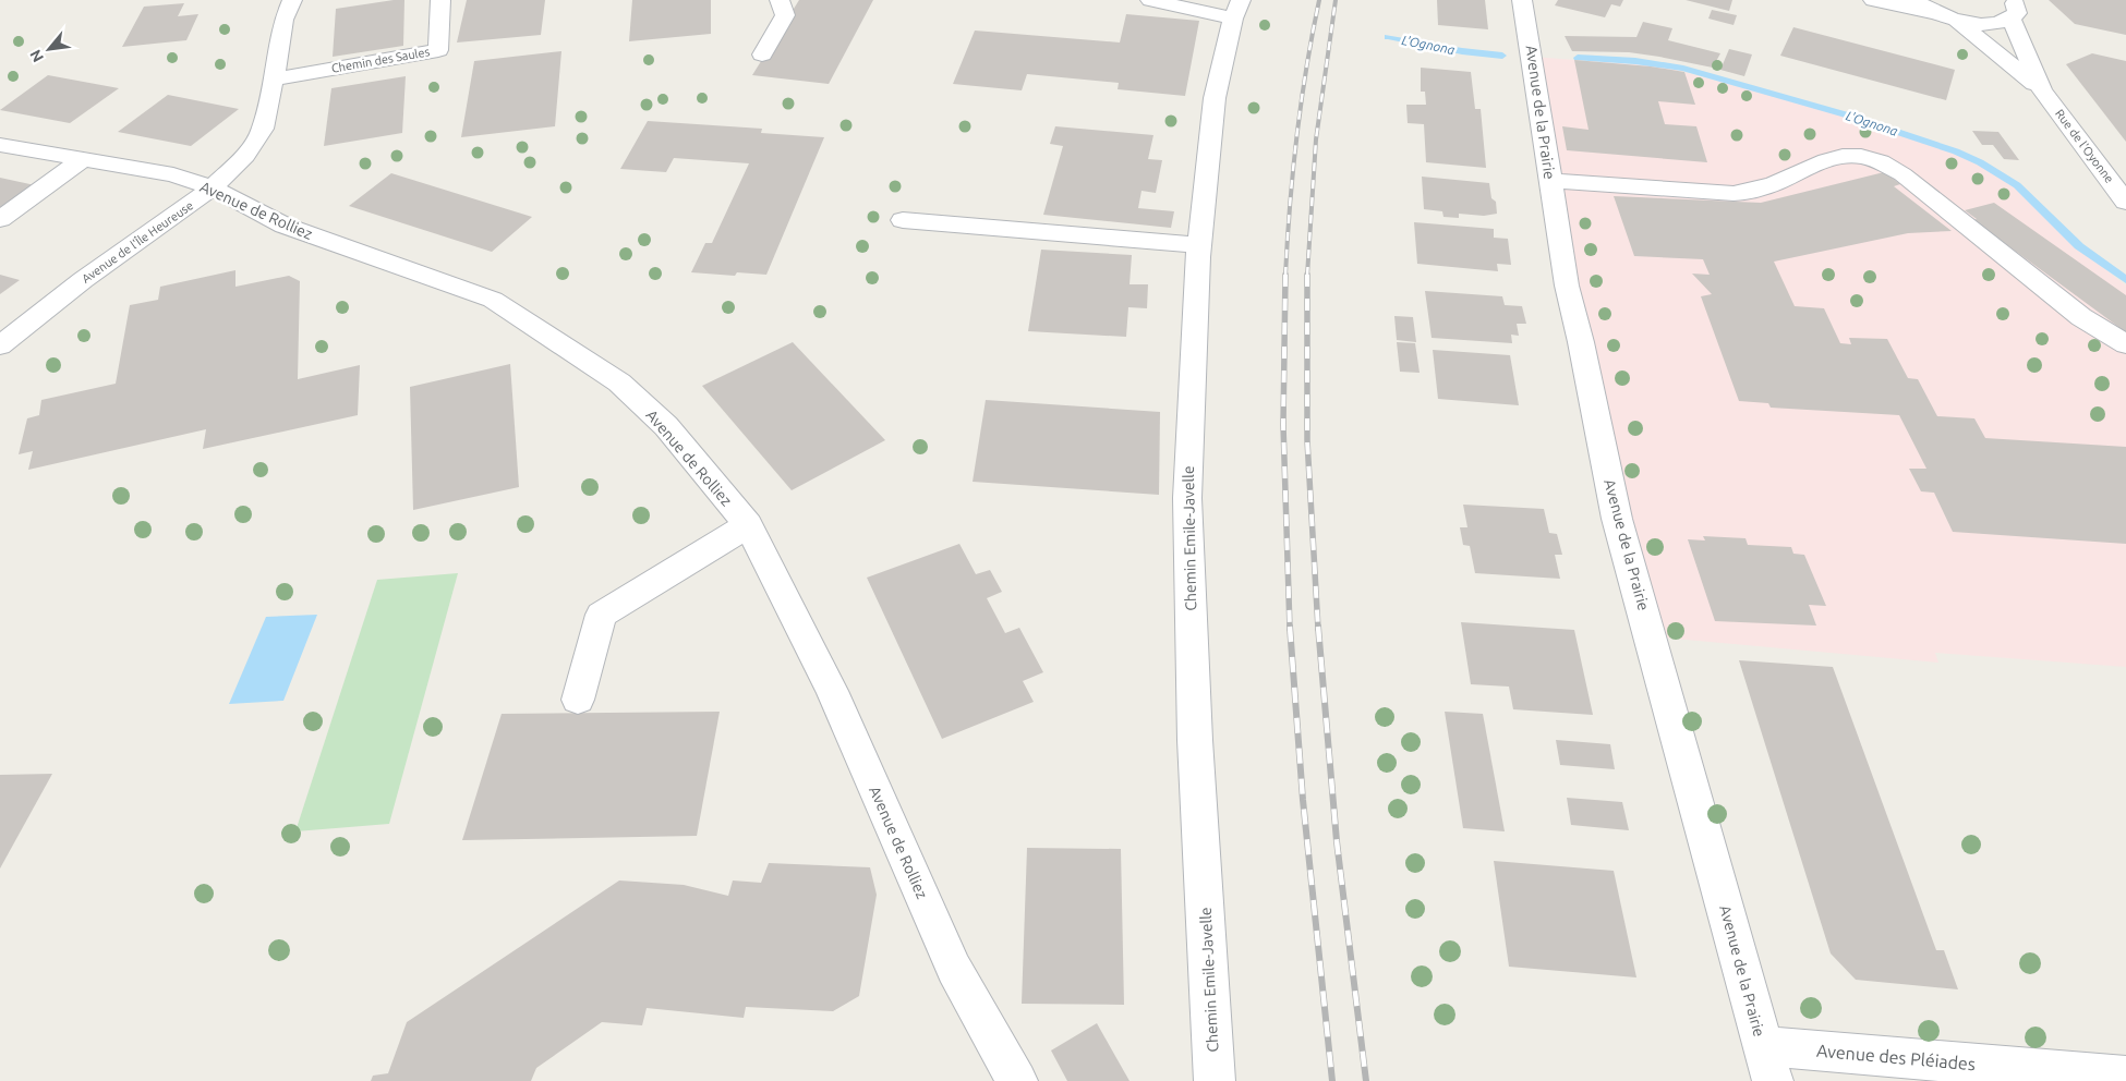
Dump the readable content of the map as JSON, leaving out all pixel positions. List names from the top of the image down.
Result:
{
  "streets": {
    "street": [
      "Chemin des Saules",
      "Avenue de la Prairie",
      "Rue de l'Oyonne",
      "Avenue de Rolliez",
      "Avenue de l'Île Heureuse",
      "Chemin Emile-Javelle",
      "Avenue des Pléiades"
    ]
  },
  "crossings": [
    ["Chemin des Saules", "Avenue de l'Île Heureuse"],
    ["Avenue de la Prairie", "Avenue des Pléiades"],
    ["Avenue de Rolliez", "Avenue de l'Île Heureuse"]
  ],
  "water": ["L'Ognona"],
  "north": "bottom left"
}
